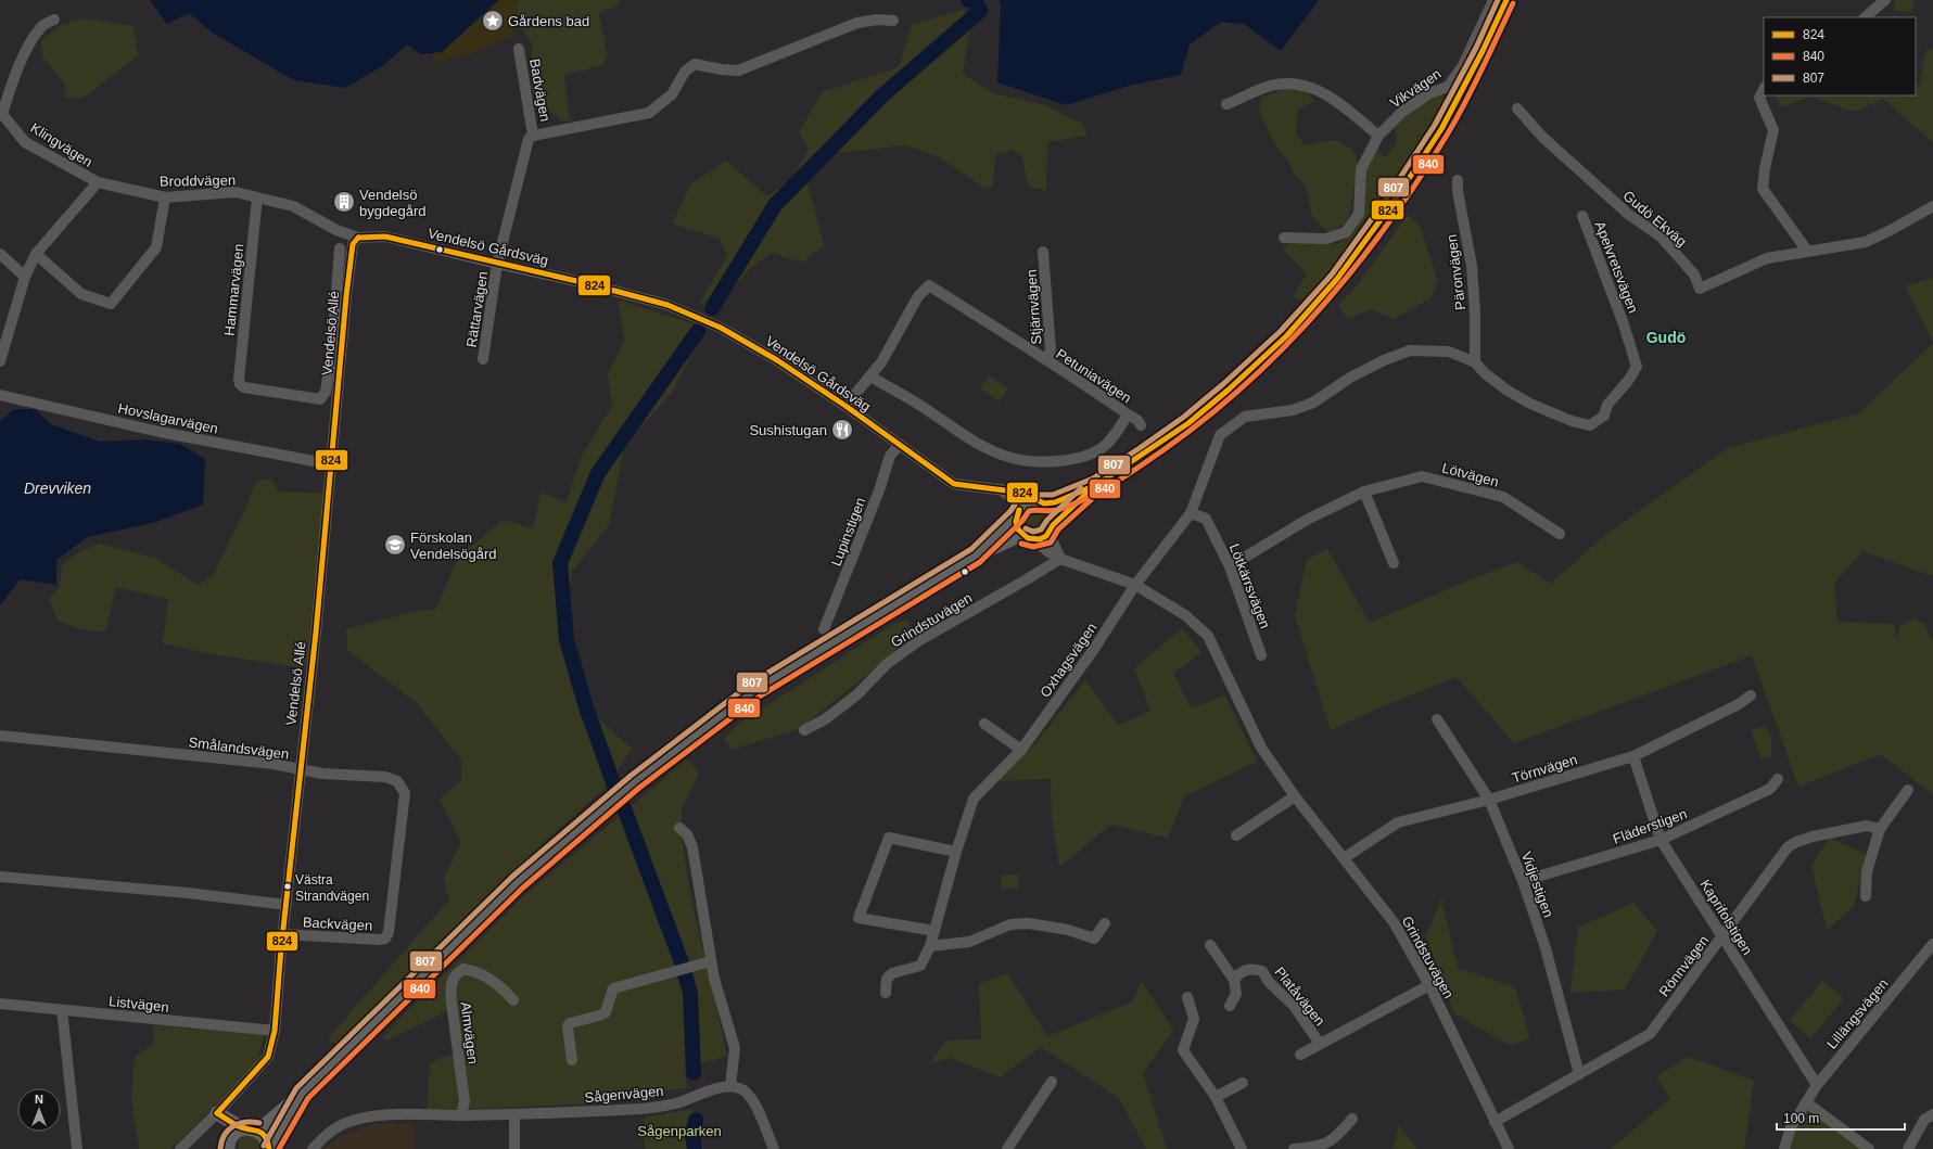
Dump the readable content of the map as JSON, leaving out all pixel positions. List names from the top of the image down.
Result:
{
  "streets": {
    "street": [
      "Vikvägen",
      "Badvägen",
      "Klingvägen",
      "Broddvägen",
      "Gudö Ekväg",
      "Vendelsö Gårdsväg",
      "Apelvretsvägen",
      "Päronvägen",
      "Hammarvägen",
      "Stjärnvägen",
      "Rättarvägen",
      "Vendelsö Allé",
      "Petuniavägen",
      "Hovslagarvägen",
      "Lötvägen",
      "Lupinstigen",
      "Lötkärrsvägen",
      "Grindstuvägen",
      "Oxhagsvägen",
      "Smålandsvägen",
      "Törnvägen",
      "Fläderstigen",
      "Vidjestigen",
      "Kaprifolstigen",
      "Backvägen",
      "Rönnvägen",
      "Platåvägen",
      "Listvägen",
      "Lillängsvägen",
      "Almvägen",
      "Sågenvägen"
    ]
  },
  "crossings": [
    ["Badvägen", "Rättarvägen"],
    ["Klingvägen", "Broddvägen"],
    ["Broddvägen", "Vendelsö Gårdsväg"],
    ["Broddvägen", "Hammarvägen"],
    ["Broddvägen", "Vendelsö Allé"],
    ["Vendelsö Gårdsväg", "Hammarvägen"],
    ["Vendelsö Gårdsväg", "Rättarvägen"],
    ["Vendelsö Gårdsväg", "Vendelsö Allé"],
    ["Vendelsö Gårdsväg", "Petuniavägen"],
    ["Vendelsö Gårdsväg", "Lupinstigen"],
    ["Vendelsö Gårdsväg", "Grindstuvägen"],
    ["Apelvretsvägen", "Päronvägen"],
    ["Apelvretsvägen", "Lötkärrsvägen"],
    ["Apelvretsvägen", "Grindstuvägen"],
    ["Apelvretsvägen", "Oxhagsvägen"],
    ["Hammarvägen", "Vendelsö Allé"],
    ["Stjärnvägen", "Petuniavägen"],
    ["Vendelsö Allé", "Hovslagarvägen"],
    ["Vendelsö Allé", "Smålandsvägen"],
    ["Vendelsö Allé", "Backvägen"],
    ["Vendelsö Allé", "Listvägen"],
    ["Lötvägen", "Lötkärrsvägen"],
    ["Grindstuvägen", "Oxhagsvägen"],
    ["Grindstuvägen", "Törnvägen"],
    ["Grindstuvägen", "Rönnvägen"],
    ["Grindstuvägen", "Platåvägen"],
    ["Smålandsvägen", "Backvägen"],
    ["Törnvägen", "Vidjestigen"],
    ["Törnvägen", "Kaprifolstigen"],
    ["Fläderstigen", "Vidjestigen"],
    ["Fläderstigen", "Kaprifolstigen"],
    ["Vidjestigen", "Rönnvägen"],
    ["Kaprifolstigen", "Rönnvägen"],
    ["Kaprifolstigen", "Lillängsvägen"],
    ["Almvägen", "Sågenvägen"]
  ],
  "districts": ["Gudö"],
  "water": ["Drevviken"],
  "parks": ["Sågenparken"],
  "places": {
    "place": ["Gårdens bad"],
    "building": ["Vendelsö bygdegård"],
    "restaurant": ["Sushistugan"],
    "school or university": ["Förskolan Vendelsögård"],
    "other": ["Västra Strandvägen"]
  },
  "lines": ["transit line 824", "transit line 807", "transit line 840"],
  "legend": ["824", "840", "807"],
  "scale_bar": "100 m",
  "north": "top"
}
